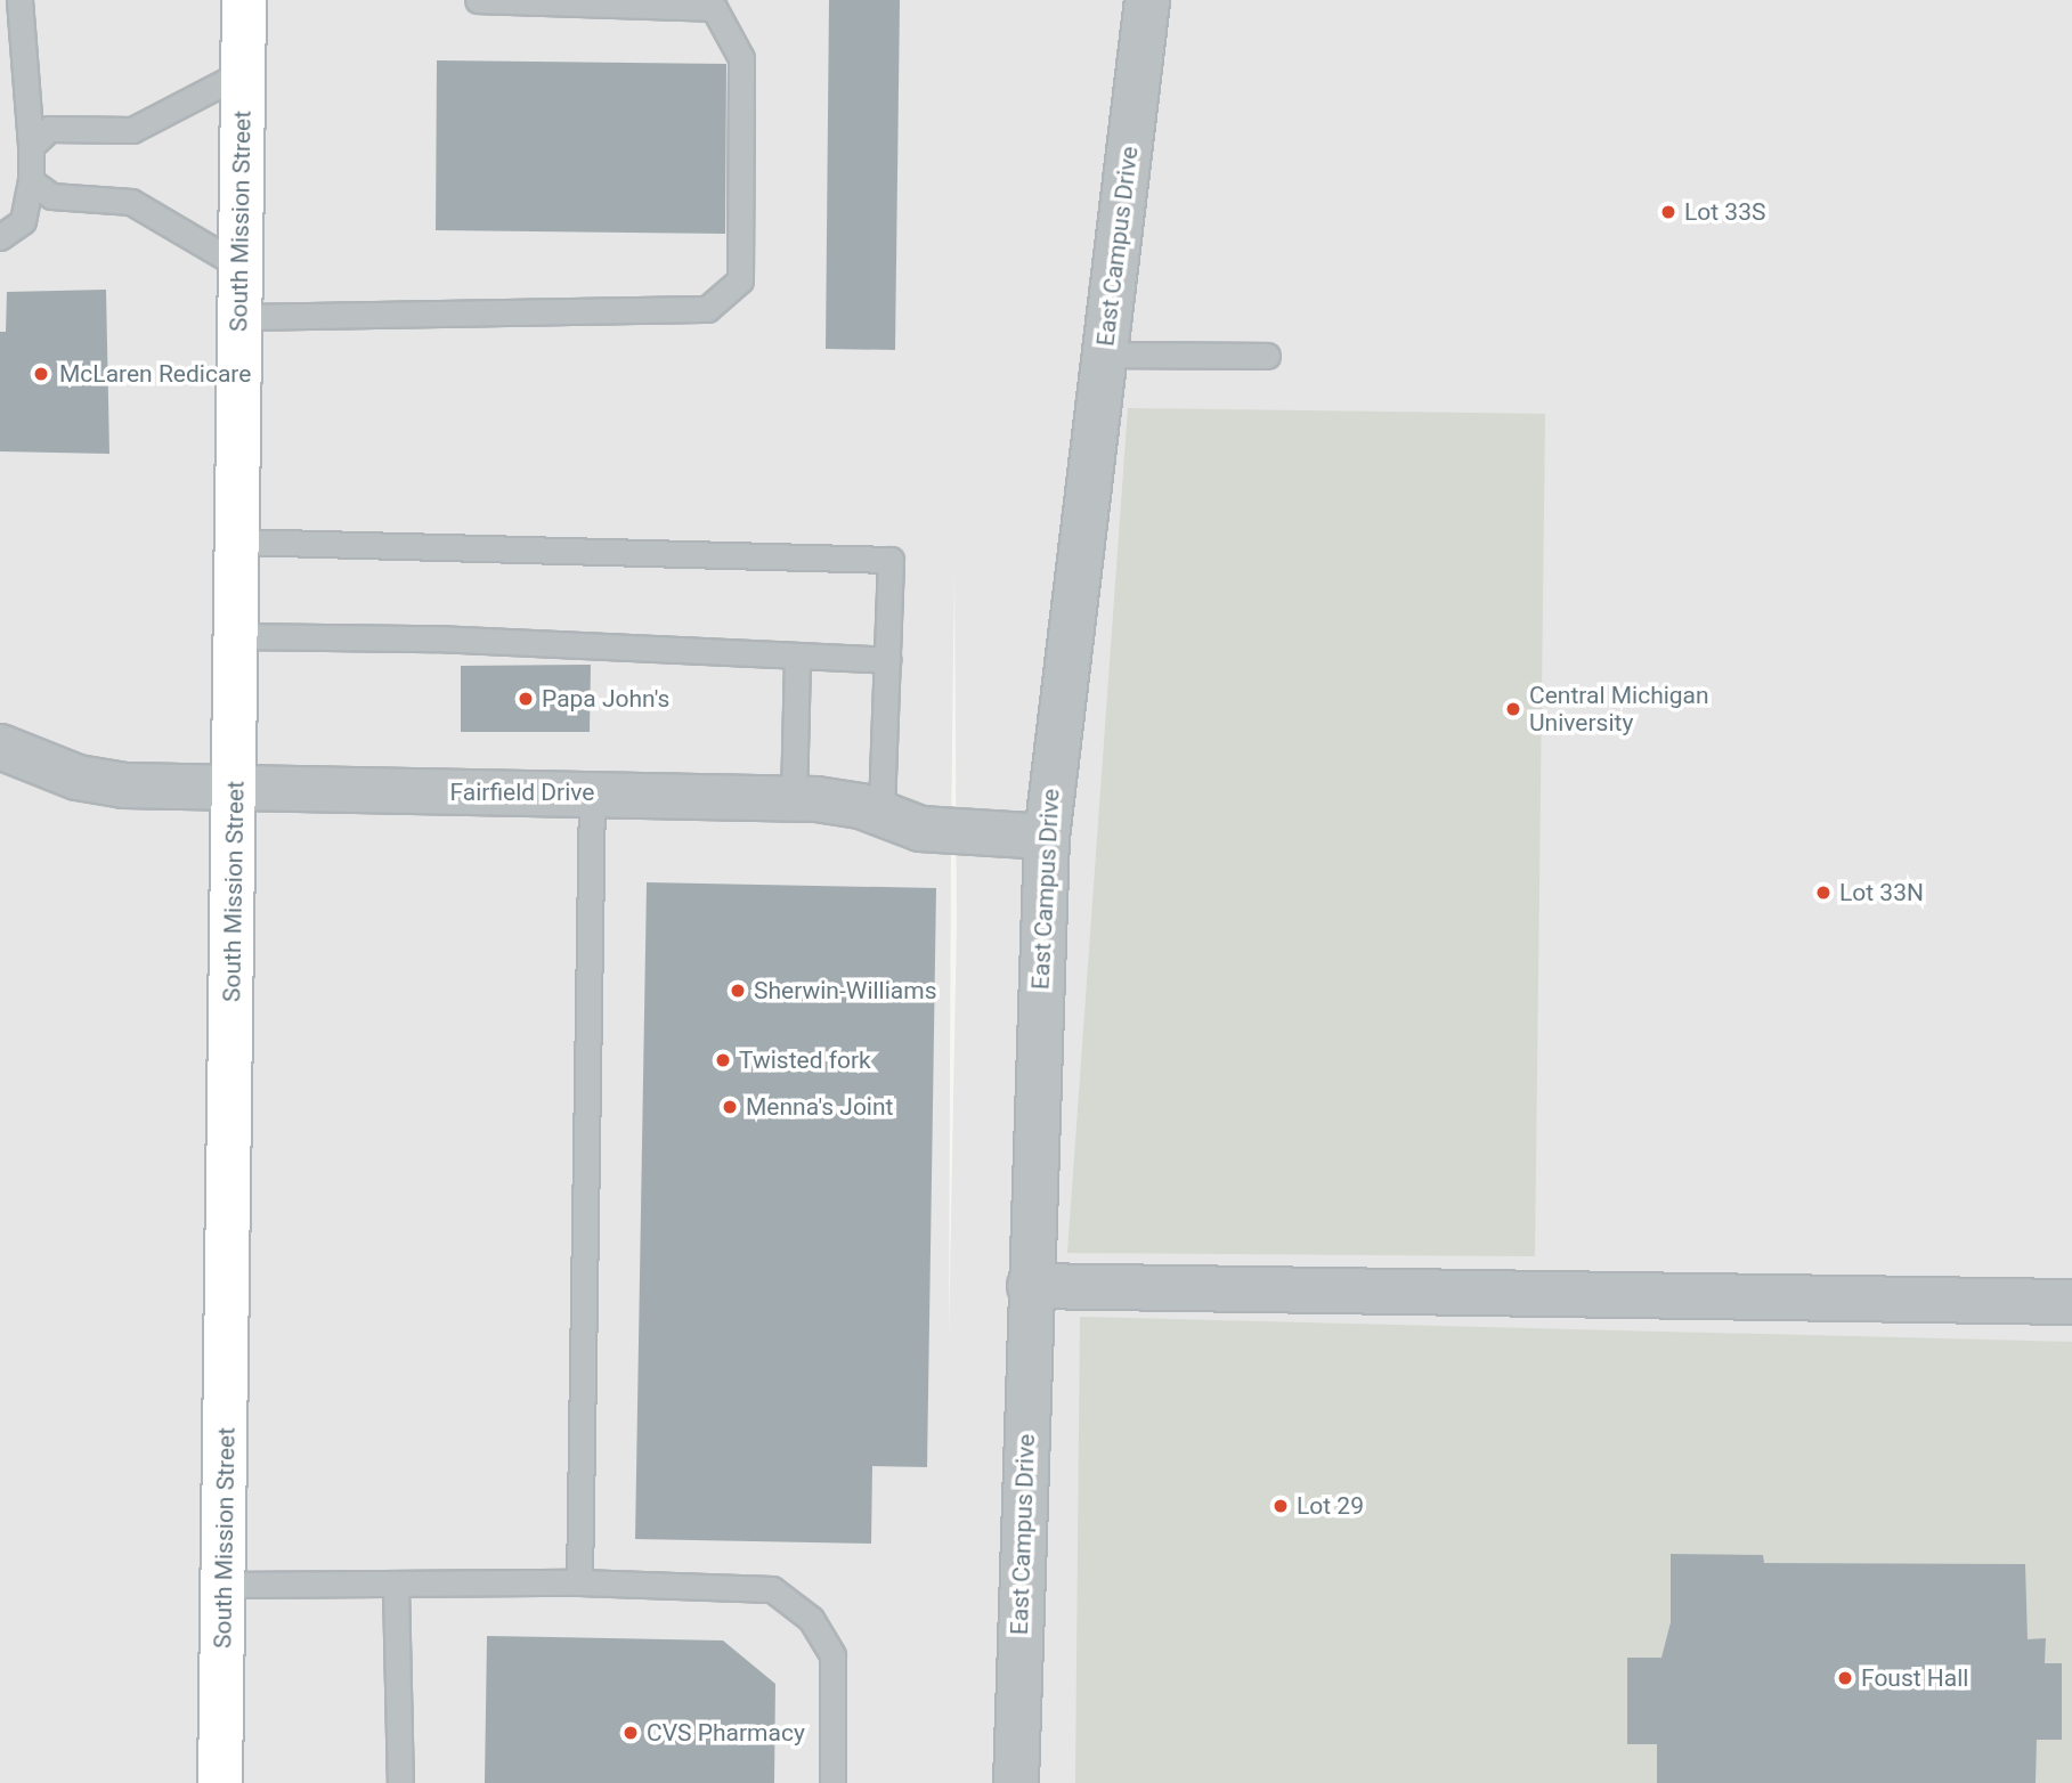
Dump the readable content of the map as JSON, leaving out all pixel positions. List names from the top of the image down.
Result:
{
  "streets": {
    "main road": ["South Mission Street"],
    "street": ["East Campus Drive", "Fairfield Drive"]
  },
  "crossings": [
    ["South Mission Street", "Fairfield Drive"],
    ["East Campus Drive", "Fairfield Drive"]
  ],
  "places": [
    "Lot 33S",
    "McLaren Redicare",
    "Papa John's",
    "Central Michigan University",
    "Lot 33N",
    "Sherwin-Williams",
    "Twisted fork",
    "Menna's Joint",
    "Lot 29",
    "Foust Hall",
    "CVS Pharmacy"
  ]
}
